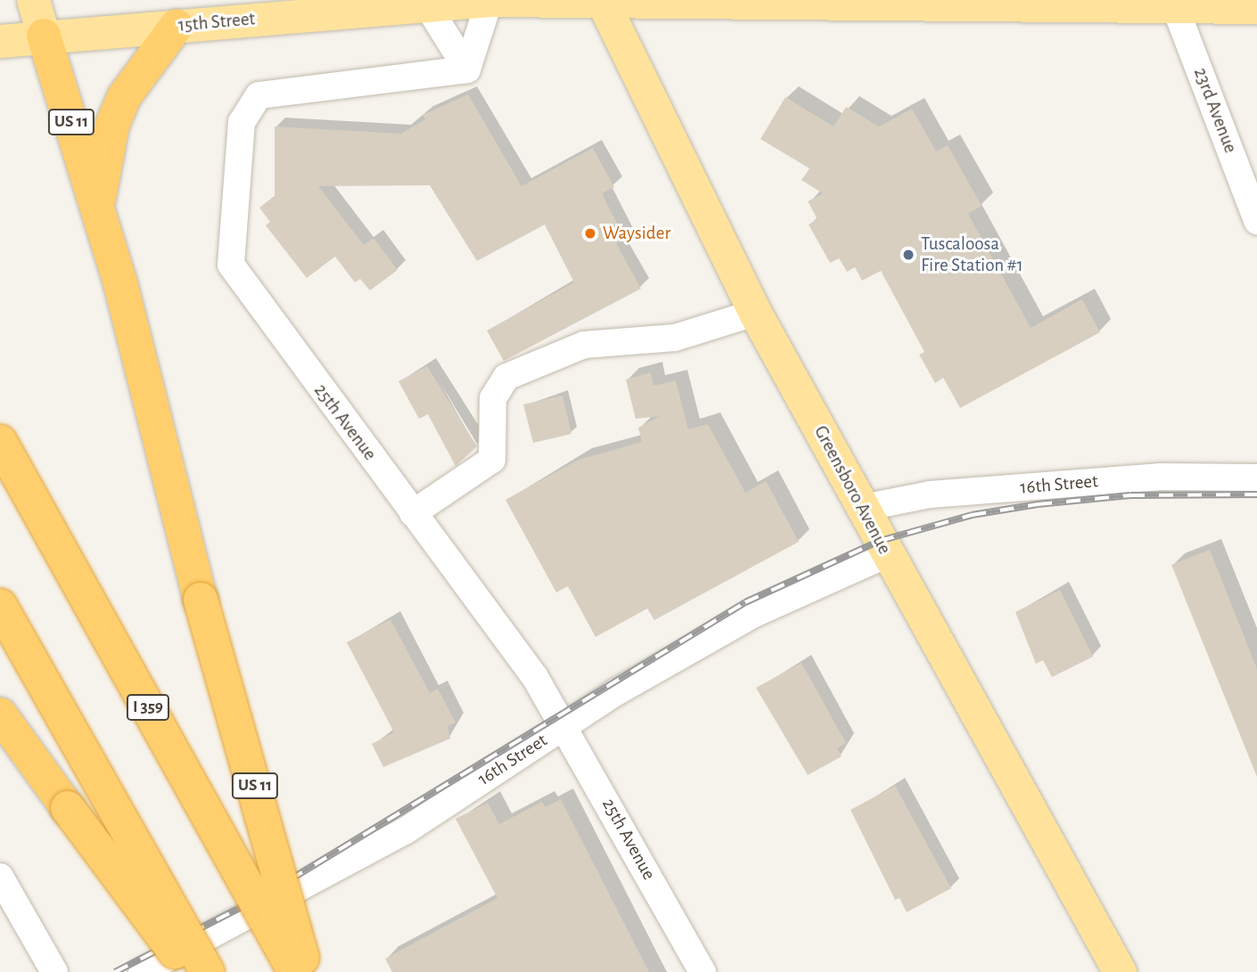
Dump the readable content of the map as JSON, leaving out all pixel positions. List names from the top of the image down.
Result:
{
  "streets": {
    "highway": ["US 11", "I 359"],
    "main road": ["15th Street", "Greensboro Avenue"],
    "street": ["23rd Avenue", "25th Avenue", "16th Street"]
  },
  "crossings": [
    ["15th Street", "23rd Avenue"],
    ["15th Street", "US 11"],
    ["15th Street", "Greensboro Avenue"],
    ["25th Avenue", "16th Street"],
    ["16th Street", "Greensboro Avenue"]
  ],
  "places": ["Waysider", "Tuscaloosa Fire Station #1"]
}
